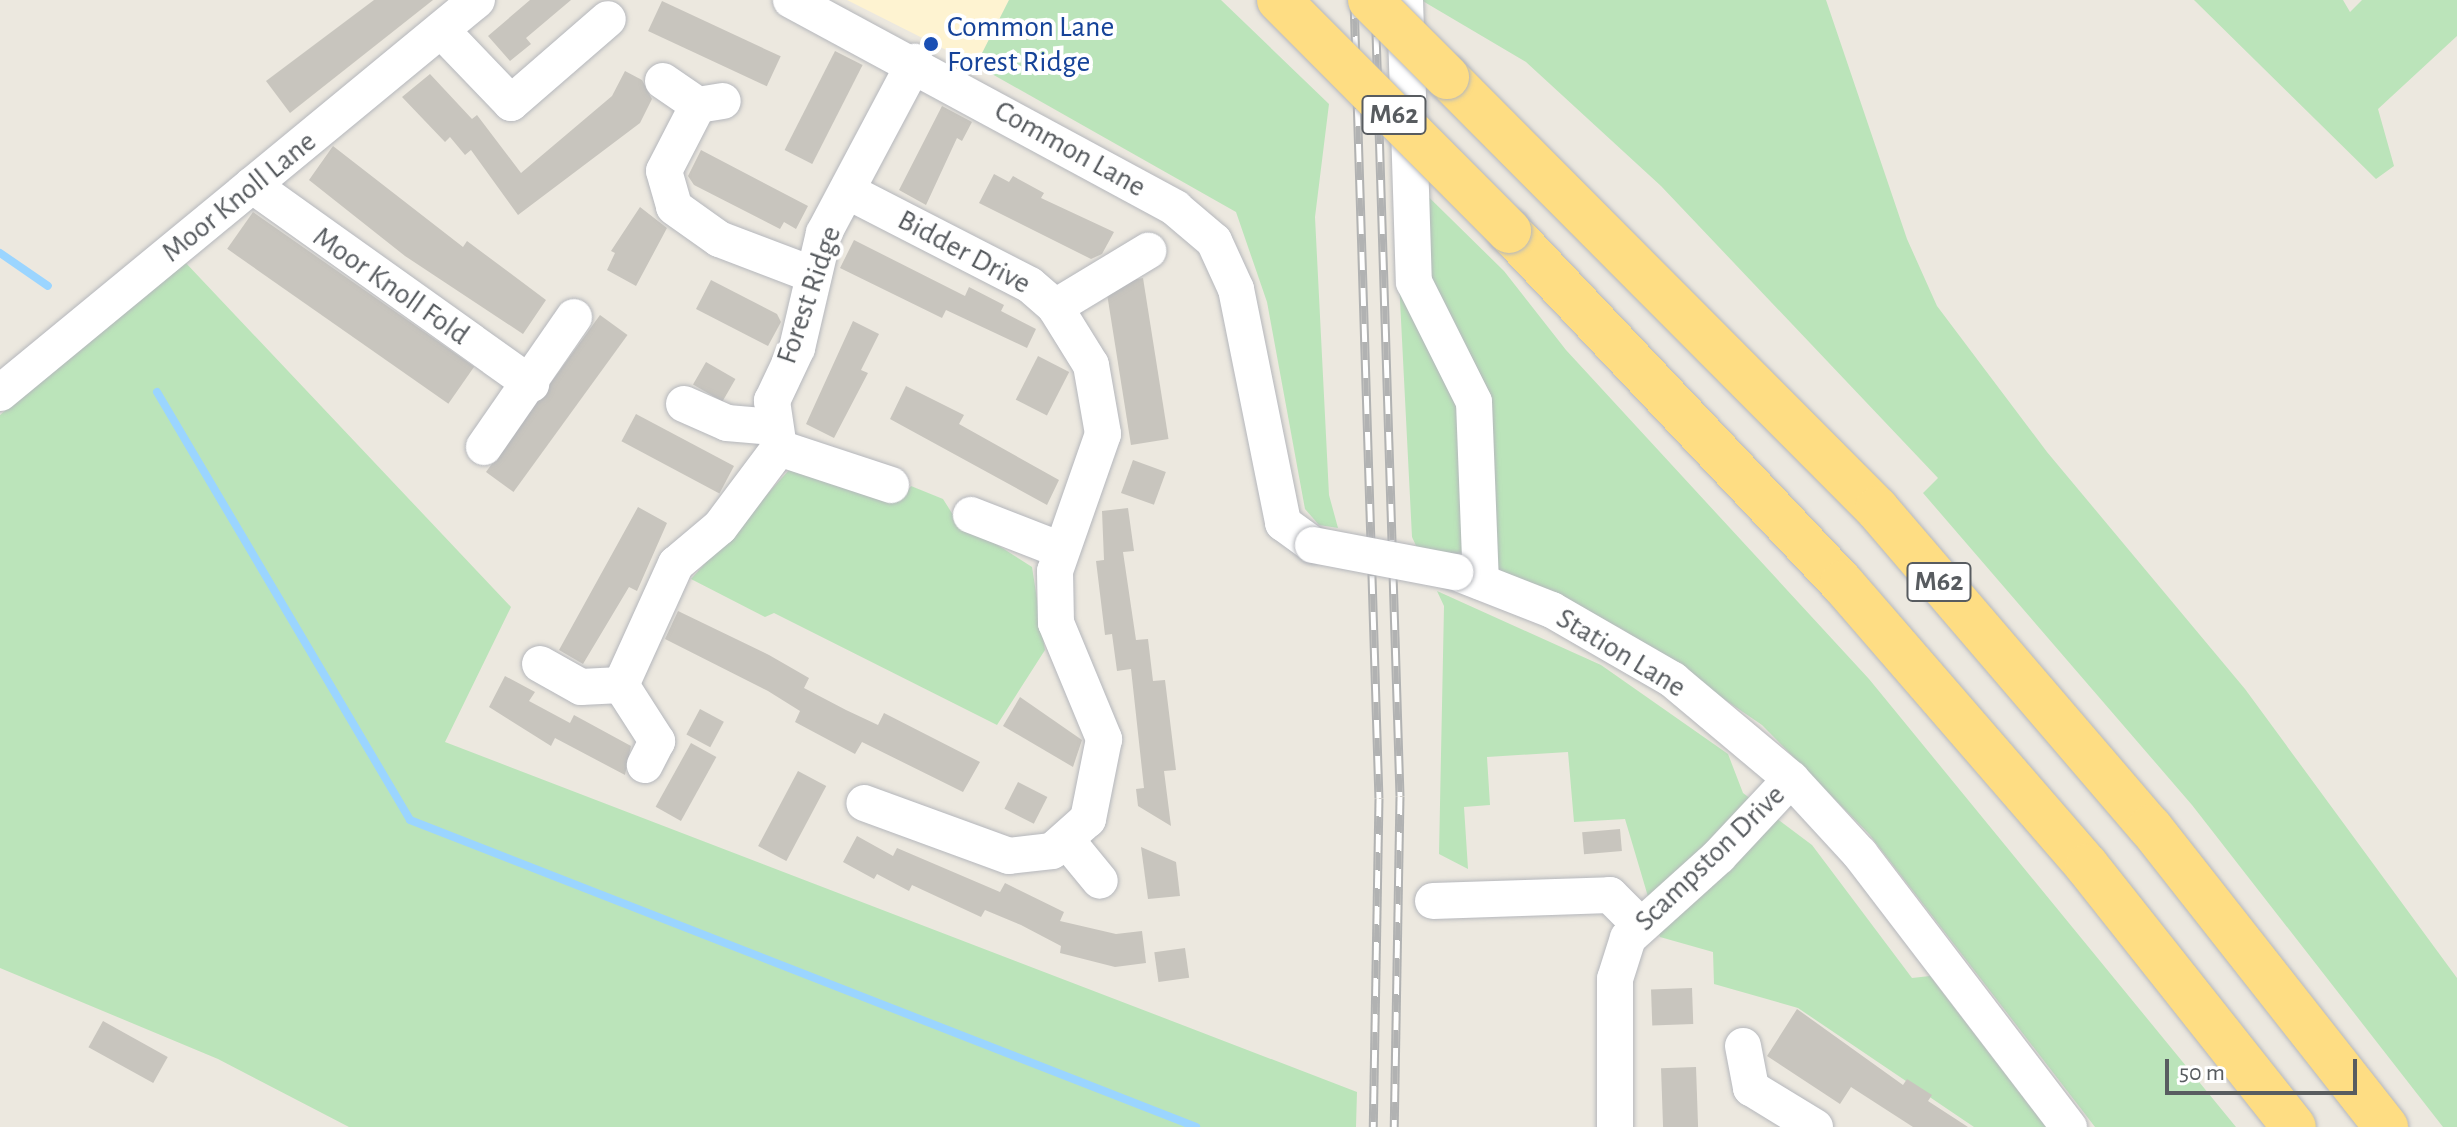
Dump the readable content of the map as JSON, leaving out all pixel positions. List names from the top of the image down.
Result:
{
  "streets": {
    "highway": ["M62"],
    "street": [
      "Common Lane",
      "Moor Knoll Lane",
      "Bidder Drive",
      "Moor Knoll Fold",
      "Forest Ridge",
      "Station Lane",
      "Scampston Drive"
    ]
  },
  "crossings": [
    ["Common Lane", "Forest Ridge"],
    ["Common Lane", "Station Lane"],
    ["Moor Knoll Lane", "Moor Knoll Fold"],
    ["Bidder Drive", "Forest Ridge"],
    ["Station Lane", "Scampston Drive"]
  ],
  "places": ["Common Lane Forest Ridge"],
  "scale_bar": "50 m"
}
